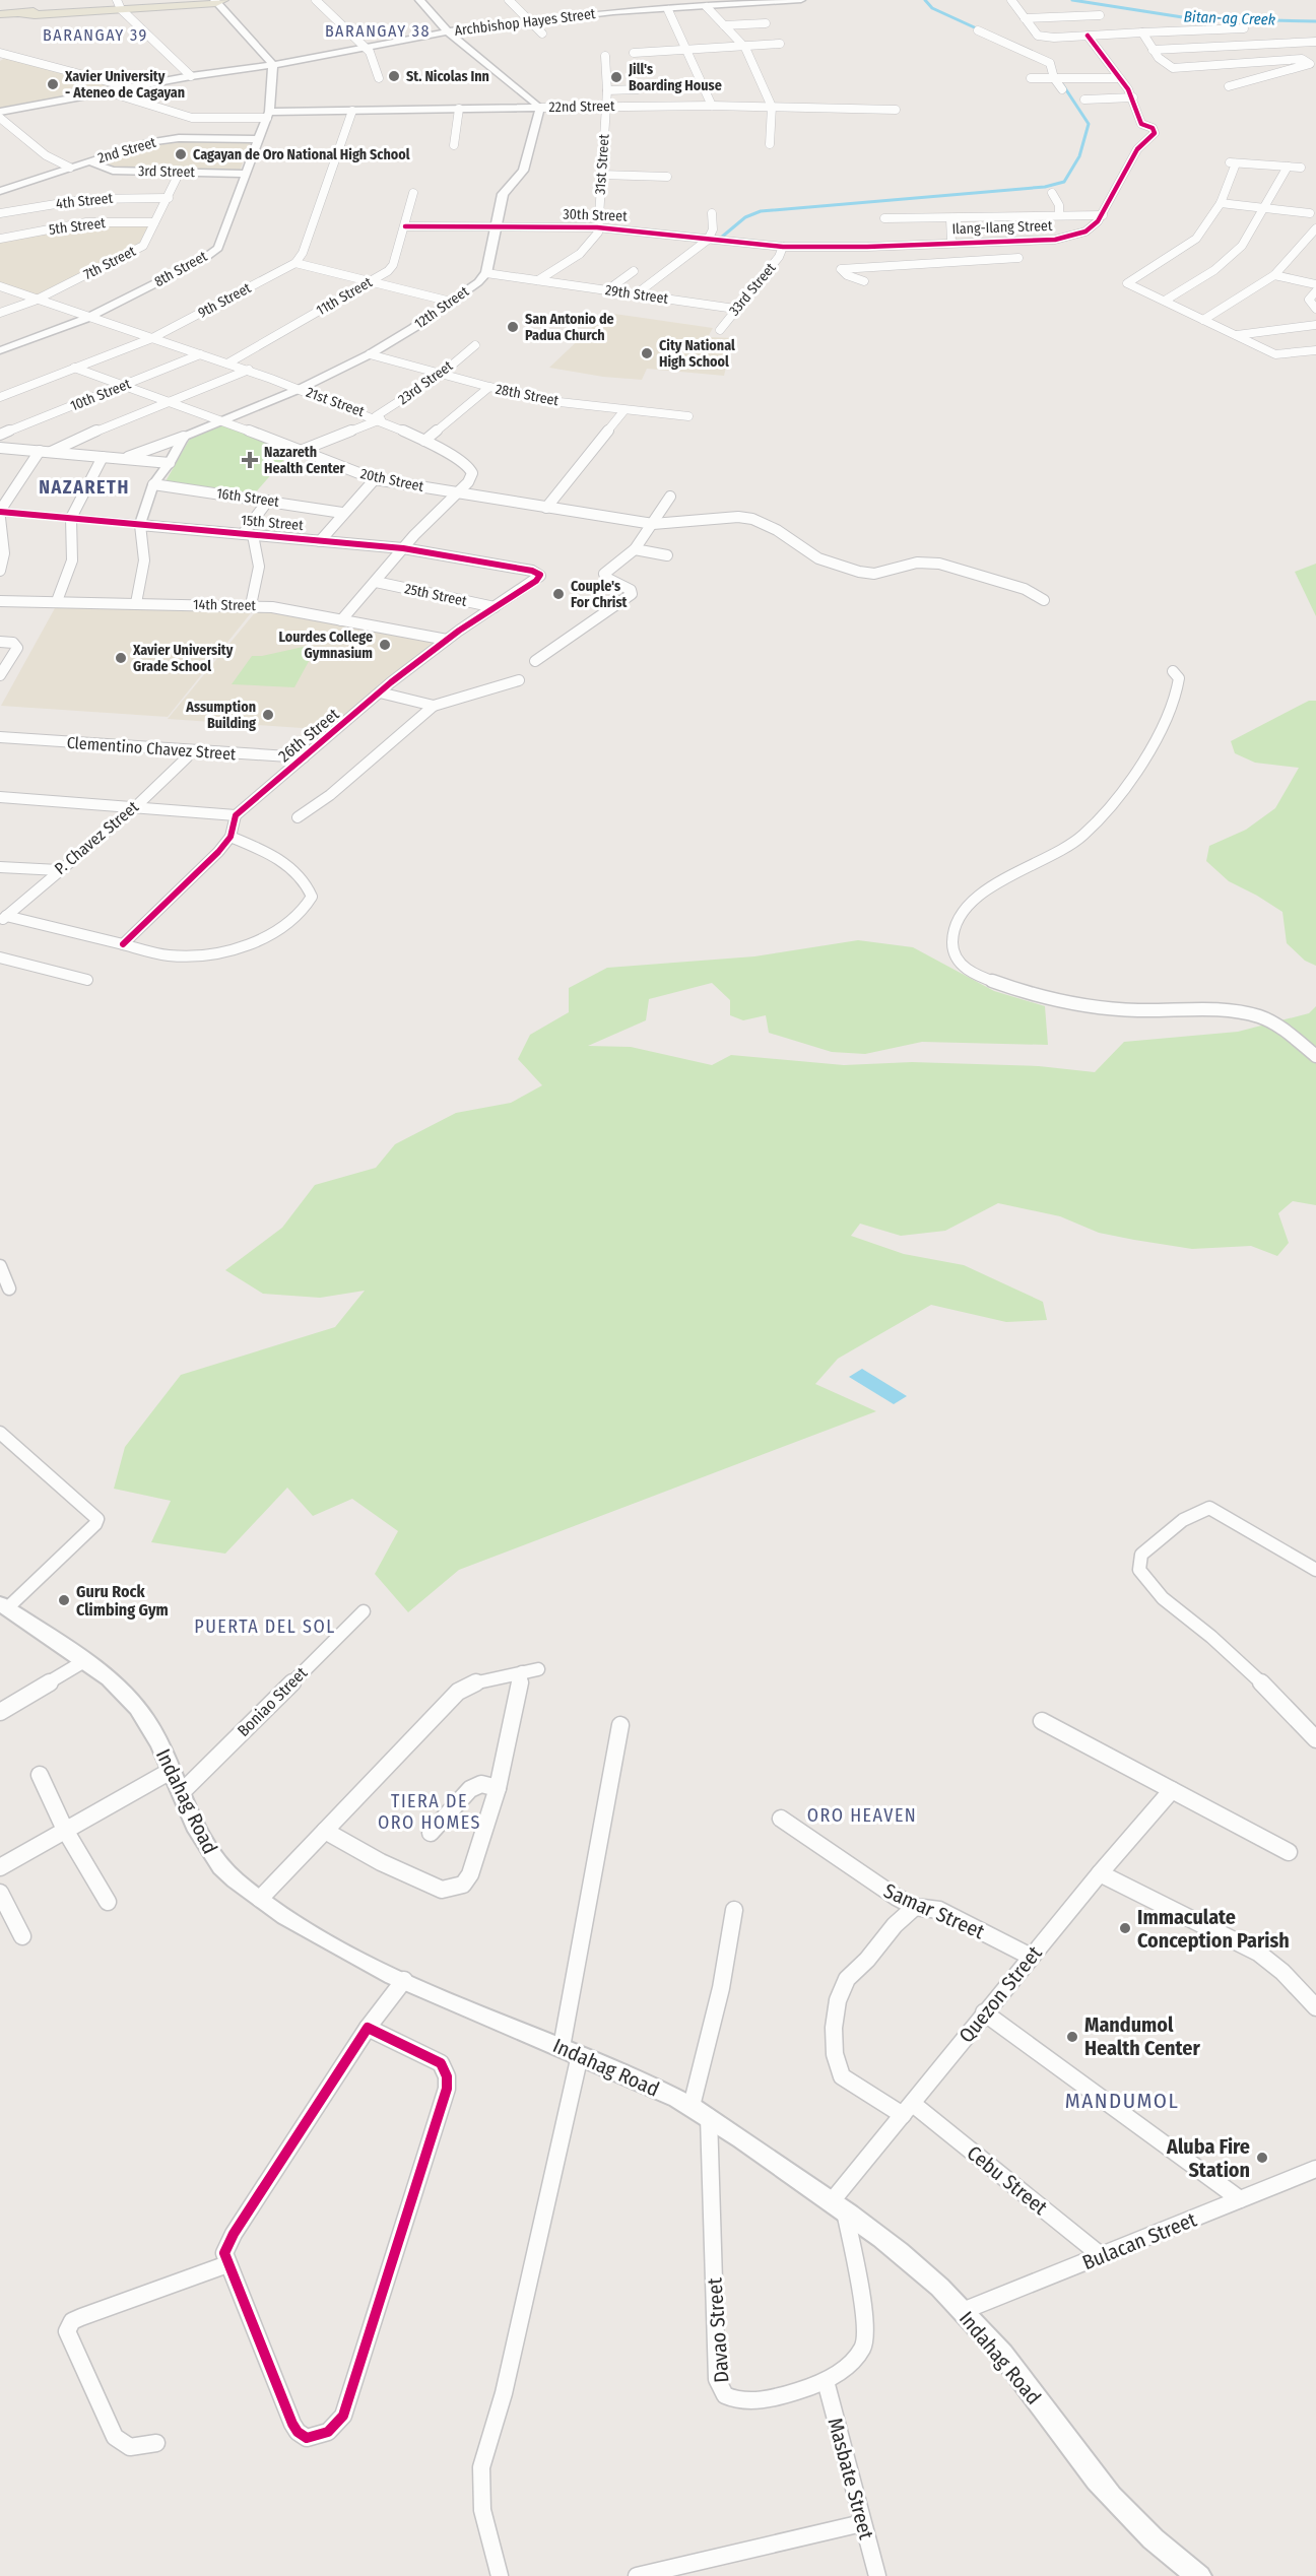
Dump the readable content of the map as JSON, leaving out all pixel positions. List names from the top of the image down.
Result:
{
  "streets": {
    "main road": ["Indahag Road"],
    "street": [
      "Archbishop Hayes Street",
      "22nd Street",
      "2nd Street",
      "31st Street",
      "3rd Street",
      "4th Street",
      "30th Street",
      "5th Street",
      "Ilang-Ilang Street",
      "7th Street",
      "8th Street",
      "33rd Street",
      "29th Street",
      "11th Street",
      "9th Street",
      "12th Street",
      "23rd Street",
      "10th Street",
      "28th Street",
      "21st Street",
      "20th Street",
      "16th Street",
      "15th Street",
      "25th Street",
      "14th Street",
      "26th Street",
      "Clementino Chavez Street",
      "P. Chavez Street",
      "Boniao Street",
      "Samar Street",
      "Quezon Street",
      "Cebu Street",
      "Bulacan Street",
      "Davao Street",
      "Masbate Street"
    ]
  },
  "crossings": [
    ["Archbishop Hayes Street", "8th Street"],
    ["22nd Street", "31st Street"],
    ["22nd Street", "8th Street"],
    ["2nd Street", "3rd Street"],
    ["2nd Street", "8th Street"],
    ["31st Street", "30th Street"],
    ["3rd Street", "7th Street"],
    ["3rd Street", "8th Street"],
    ["4th Street", "7th Street"],
    ["30th Street", "Ilang-Ilang Street"],
    ["30th Street", "33rd Street"],
    ["30th Street", "11th Street"],
    ["5th Street", "7th Street"],
    ["Ilang-Ilang Street", "33rd Street"],
    ["7th Street", "21st Street"],
    ["8th Street", "21st Street"],
    ["33rd Street", "29th Street"],
    ["29th Street", "12th Street"],
    ["11th Street", "21st Street"],
    ["9th Street", "21st Street"],
    ["9th Street", "20th Street"],
    ["12th Street", "28th Street"],
    ["12th Street", "21st Street"],
    ["12th Street", "20th Street"],
    ["23rd Street", "28th Street"],
    ["23rd Street", "21st Street"],
    ["23rd Street", "20th Street"],
    ["10th Street", "21st Street"],
    ["10th Street", "20th Street"],
    ["21st Street", "20th Street"],
    ["21st Street", "15th Street"],
    ["21st Street", "25th Street"],
    ["21st Street", "14th Street"],
    ["15th Street", "26th Street"],
    ["25th Street", "26th Street"],
    ["14th Street", "26th Street"],
    ["26th Street", "Clementino Chavez Street"],
    ["Clementino Chavez Street", "P. Chavez Street"],
    ["Boniao Street", "Indahag Road"],
    ["Indahag Road", "Quezon Street"],
    ["Indahag Road", "Bulacan Street"],
    ["Indahag Road", "Davao Street"],
    ["Samar Street", "Quezon Street"],
    ["Samar Street", "Cebu Street"],
    ["Quezon Street", "Cebu Street"],
    ["Quezon Street", "Davao Street"],
    ["Cebu Street", "Bulacan Street"],
    ["Davao Street", "Masbate Street"]
  ],
  "districts": [
    "BARANGAY 38",
    "BARANGAY 39",
    "NAZARETH",
    "PUERTA DEL SOL",
    "TIERA DE ORO HOMES",
    "ORO HEAVEN",
    "MANDUMOL"
  ],
  "water": ["Bitan-ag Creek"],
  "places": {
    "other": [
      "St. Nicolas Inn",
      "Jill's Boarding House",
      "Xavier University - Ateneo de Cagayan",
      "Cagayan de Oro National High School",
      "San Antonio de Padua Church",
      "City National High School",
      "Couple's For Christ",
      "Lourdes College Gymnasium",
      "Xavier University Grade School",
      "Assumption Building",
      "Guru Rock Climbing Gym",
      "Immaculate Conception Parish",
      "Mandumol Health Center",
      "Aluba Fire Station"
    ],
    "health": ["Nazareth Health Center"]
  }
}
